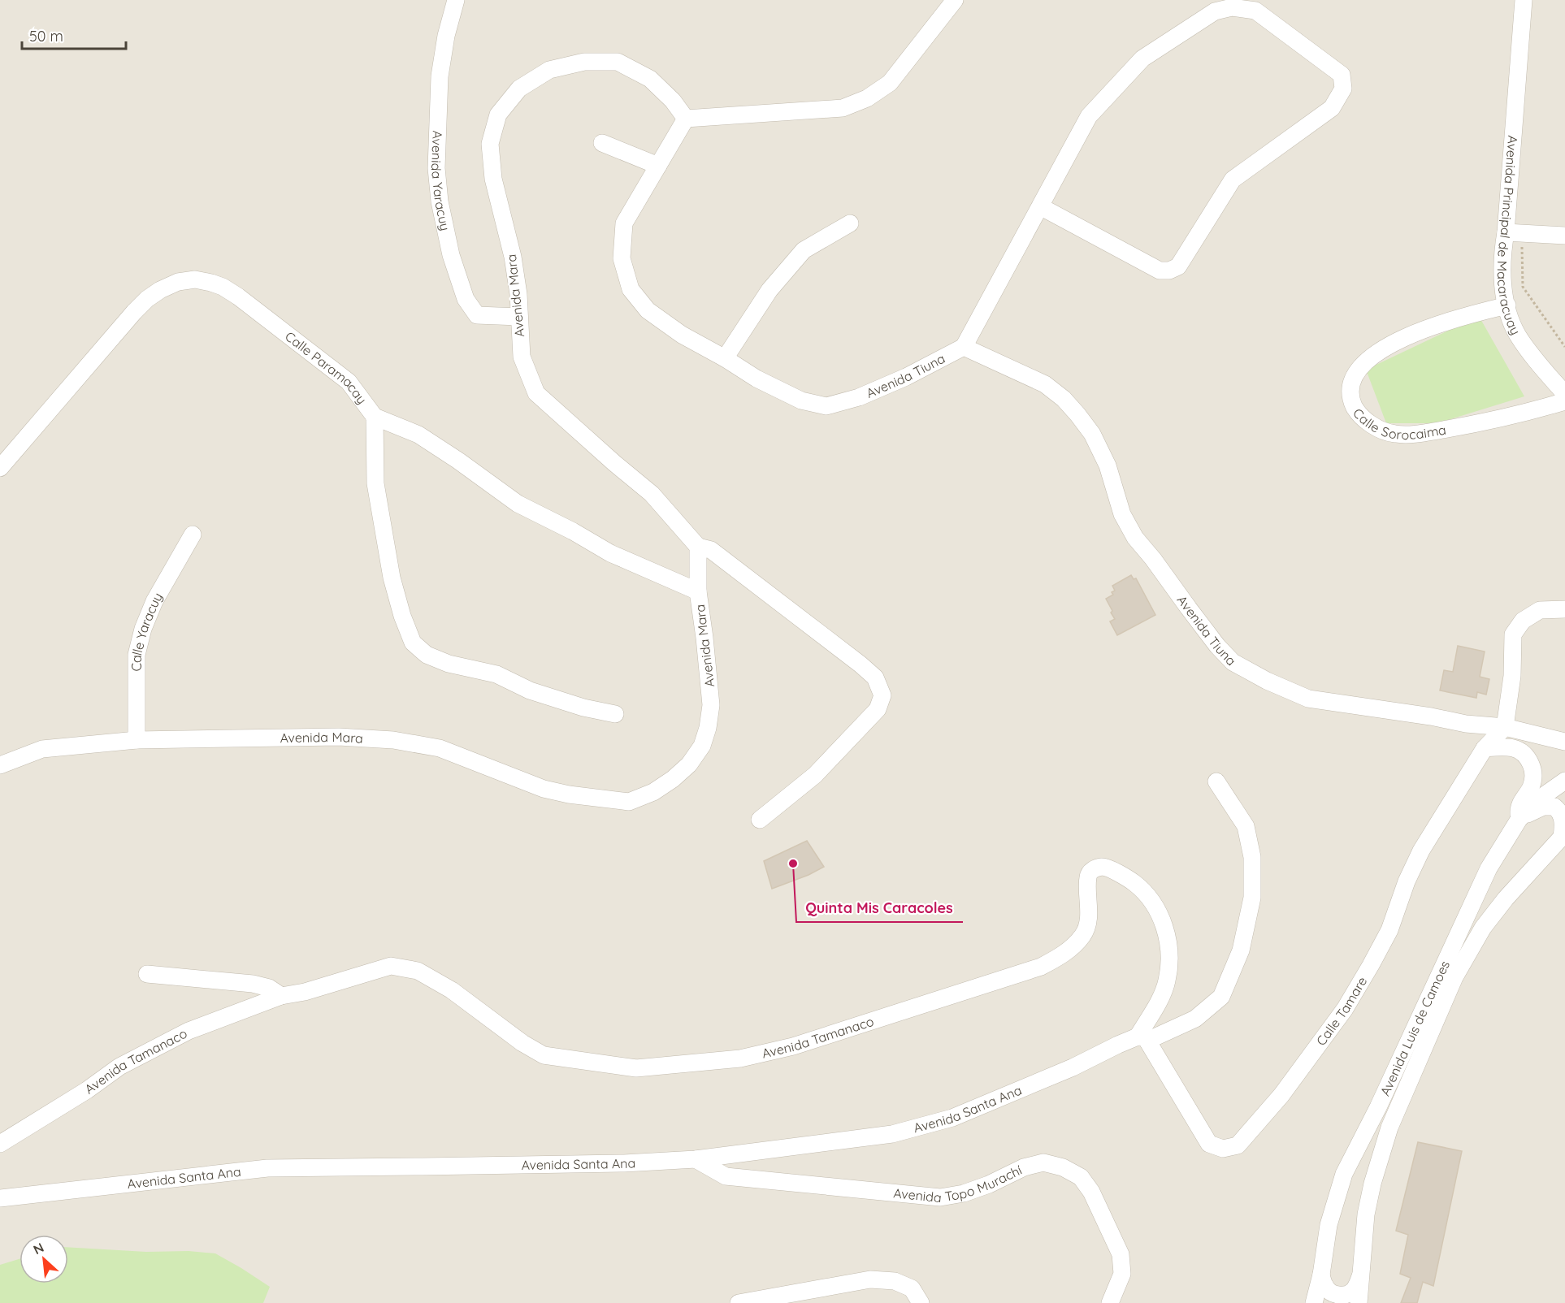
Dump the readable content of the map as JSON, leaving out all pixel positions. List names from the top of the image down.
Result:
{
  "streets": {
    "street": [
      "Avenida Yaracuy",
      "Avenida Principal de Macaracuay",
      "Avenida Mara",
      "Calle Paramacay",
      "Avenida Tiuna",
      "Calle Sorocaima",
      "Calle Yaracuy",
      "Calle Tamare",
      "Avenida Luis de Camoes",
      "Avenida Tamanaco",
      "Avenida Santa Ana",
      "Avenida Topo Murachí"
    ]
  },
  "crossings": [
    ["Avenida Yaracuy", "Avenida Mara"],
    ["Avenida Principal de Macaracuay", "Calle Sorocaima"],
    ["Avenida Mara", "Calle Paramacay"],
    ["Avenida Mara", "Avenida Tiuna"],
    ["Avenida Mara", "Calle Yaracuy"],
    ["Avenida Tiuna", "Calle Tamare"],
    ["Calle Tamare", "Avenida Tamanaco"],
    ["Calle Tamare", "Avenida Santa Ana"],
    ["Avenida Tamanaco", "Avenida Santa Ana"],
    ["Avenida Santa Ana", "Avenida Topo Murachí"]
  ],
  "places": ["Quinta Mis Caracoles"],
  "scale_bar": "50 m",
  "north": "top left"
}
